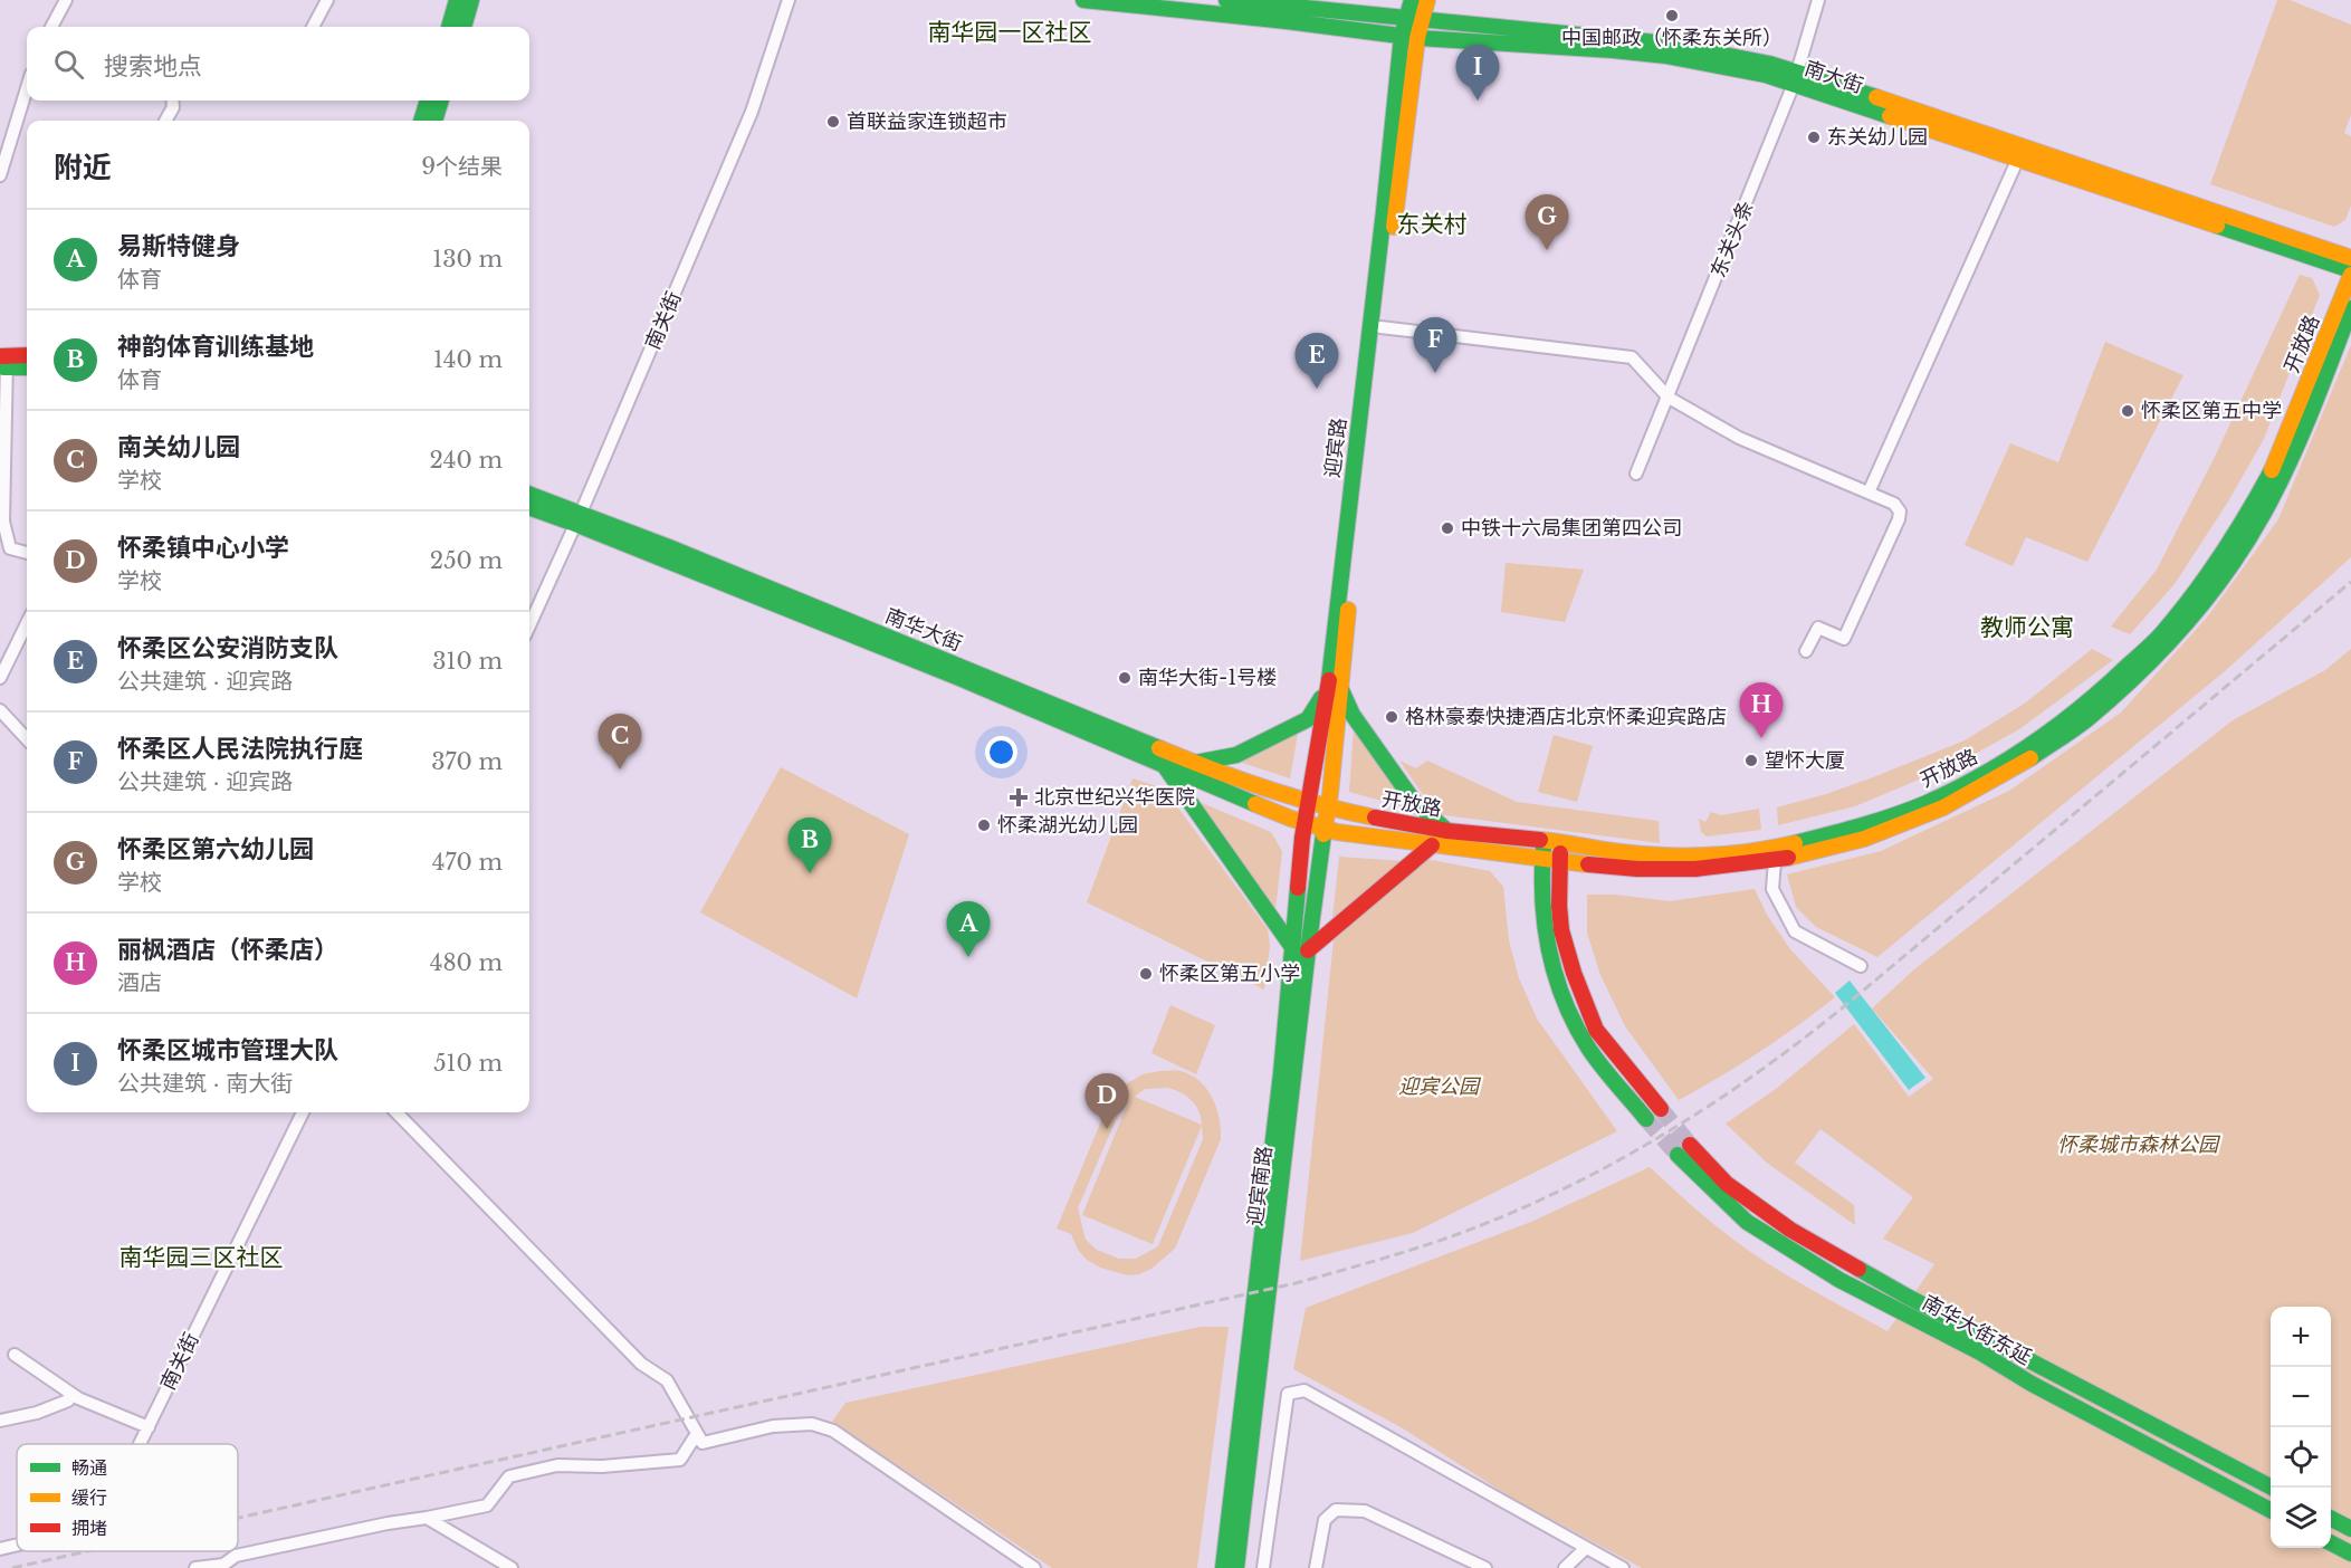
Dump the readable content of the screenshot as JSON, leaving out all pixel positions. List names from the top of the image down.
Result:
{
  "streets": {
    "main road": [
      "南大街",
      "开放路",
      "迎宾路",
      "南华大街",
      "迎宾南路",
      "南华大街东延"
    ],
    "street": ["东关头条", "南关街"]
  },
  "crossings": [
    ["南大街", "东关头条"],
    ["南大街", "开放路"],
    ["南大街", "迎宾路"],
    ["南关街", "南华大街"],
    ["开放路", "迎宾路"],
    ["开放路", "南华大街"],
    ["开放路", "迎宾南路"],
    ["迎宾路", "南华大街"],
    ["迎宾路", "迎宾南路"],
    ["南华大街", "迎宾南路"]
  ],
  "districts": [
    "南华园一区社区",
    "东关村",
    "教师公寓",
    "南华园三区社区"
  ],
  "parks": ["迎宾公园", "怀柔城市森林公园"],
  "places": {
    "other": [
      "中国邮政（怀柔东关所）",
      "首联益家连锁超市",
      "东关幼儿园",
      "怀柔区第五中学",
      "中铁十六局集团第四公司",
      "南华大街-1号楼",
      "格林豪泰快捷酒店北京怀柔迎宾路店",
      "望怀大厦",
      "怀柔湖光幼儿园",
      "怀柔区第五小学"
    ],
    "health": ["北京世纪兴华医院"]
  },
  "legend": ["畅通", "缓行", "拥堵"],
  "page": {
    "search": "搜索地点",
    "pins": [
      "I",
      "G",
      "F",
      "E",
      "H",
      "C",
      "B",
      "A",
      "D"
    ],
    "heading": ["附近", "9个结果"],
    "list": [
      {
        "mark": "A",
        "name": "易斯特健身",
        "note": "体育",
        "value": "130 m"
      },
      {
        "mark": "B",
        "name": "神韵体育训练基地",
        "note": "体育",
        "value": "140 m"
      },
      {
        "mark": "C",
        "name": "南关幼儿园",
        "note": "学校",
        "value": "240 m"
      },
      {
        "mark": "D",
        "name": "怀柔镇中心小学",
        "note": "学校",
        "value": "250 m"
      },
      {
        "mark": "E",
        "name": "怀柔区公安消防支队",
        "note": "公共建筑 · 迎宾路",
        "value": "310 m"
      },
      {
        "mark": "F",
        "name": "怀柔区人民法院执行庭",
        "note": "公共建筑 · 迎宾路",
        "value": "370 m"
      },
      {
        "mark": "G",
        "name": "怀柔区第六幼儿园",
        "note": "学校",
        "value": "470 m"
      },
      {
        "mark": "H",
        "name": "丽枫酒店（怀柔店）",
        "note": "酒店",
        "value": "480 m"
      },
      {
        "mark": "I",
        "name": "怀柔区城市管理大队",
        "note": "公共建筑 · 南大街",
        "value": "510 m"
      }
    ],
    "map_buttons": ["+", "−"]
  }
}
